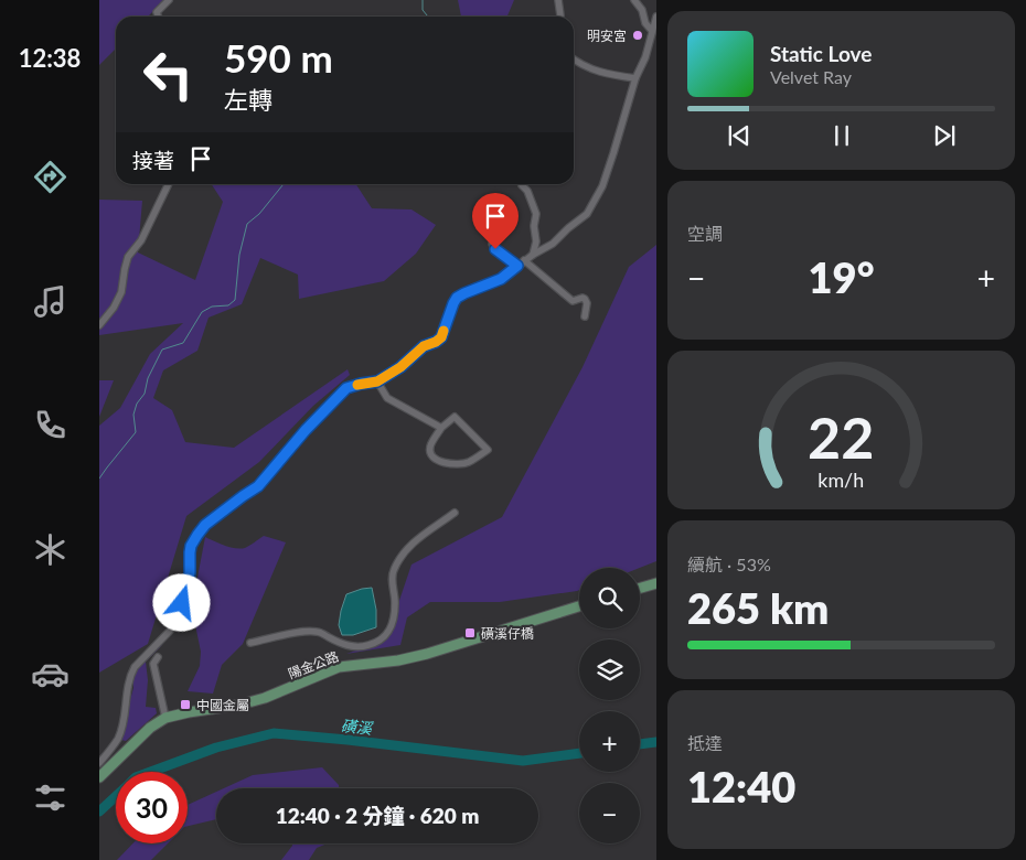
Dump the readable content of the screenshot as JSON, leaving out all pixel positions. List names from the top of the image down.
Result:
{
  "streets": {
    "main road": ["陽金公路"]
  },
  "water": ["磺溪"],
  "places": {
    "other": ["明安宮"],
    "transit": ["磺溪仔橋", "中國金屬"]
  },
  "page": {
    "tabs": "12:38",
    "turn": ["590 m", "左轉"],
    "song": ["Static Love", "Velvet Ray"],
    "then": "接著",
    "tile": [
      "空調",
      ["續航 · 53%", "265 km"],
      ["抵達", "12:40"]
    ],
    "heat": ["−", "19°", "+"],
    "map_buttons": ["+", "−"],
    "limit": "30",
    "trip": "12:40 · 2 分鐘 · 620 m",
    "gauge": ["22", "km/h"]
  }
}
